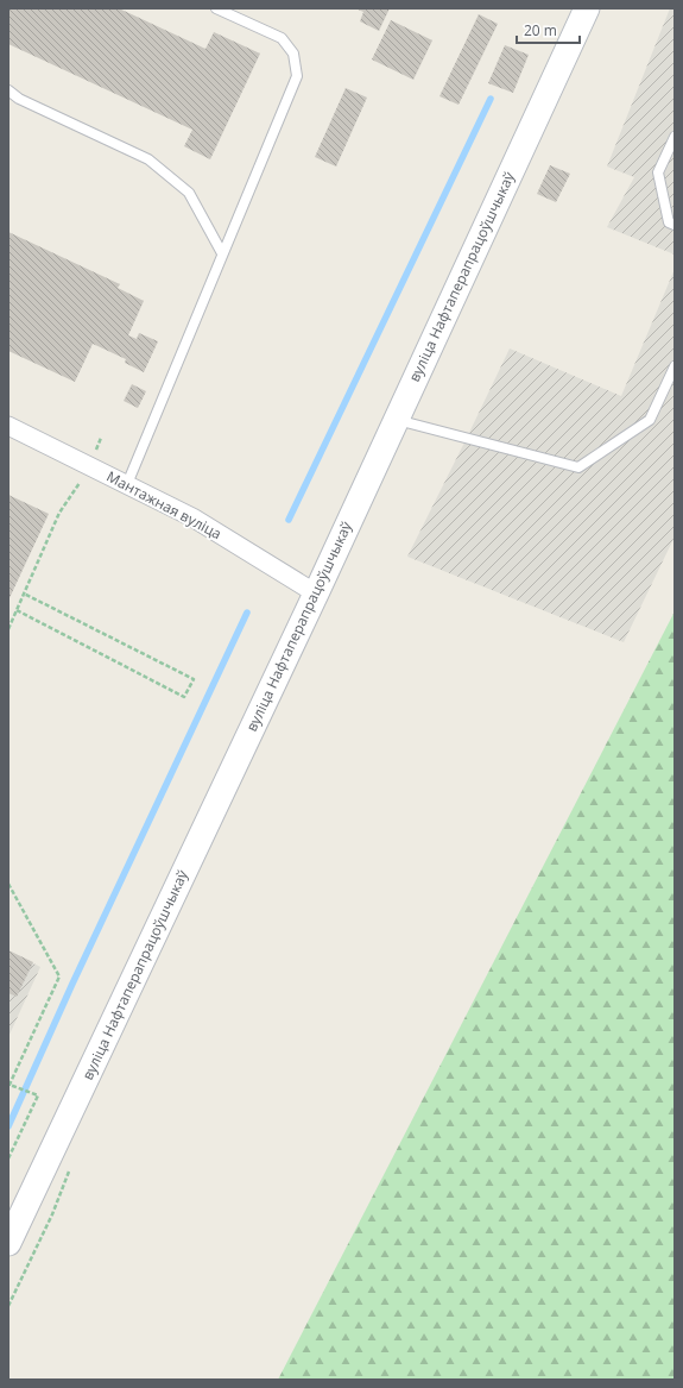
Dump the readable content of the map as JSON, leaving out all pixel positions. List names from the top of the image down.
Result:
{
  "streets": {
    "main road": ["вуліца Нафтаперапрацоўшчыкаў"],
    "street": ["Мантажная вуліца"]
  },
  "crossings": [
    ["вуліца Нафтаперапрацоўшчыкаў", "Мантажная вуліца"]
  ],
  "scale_bar": "20 m"
}
